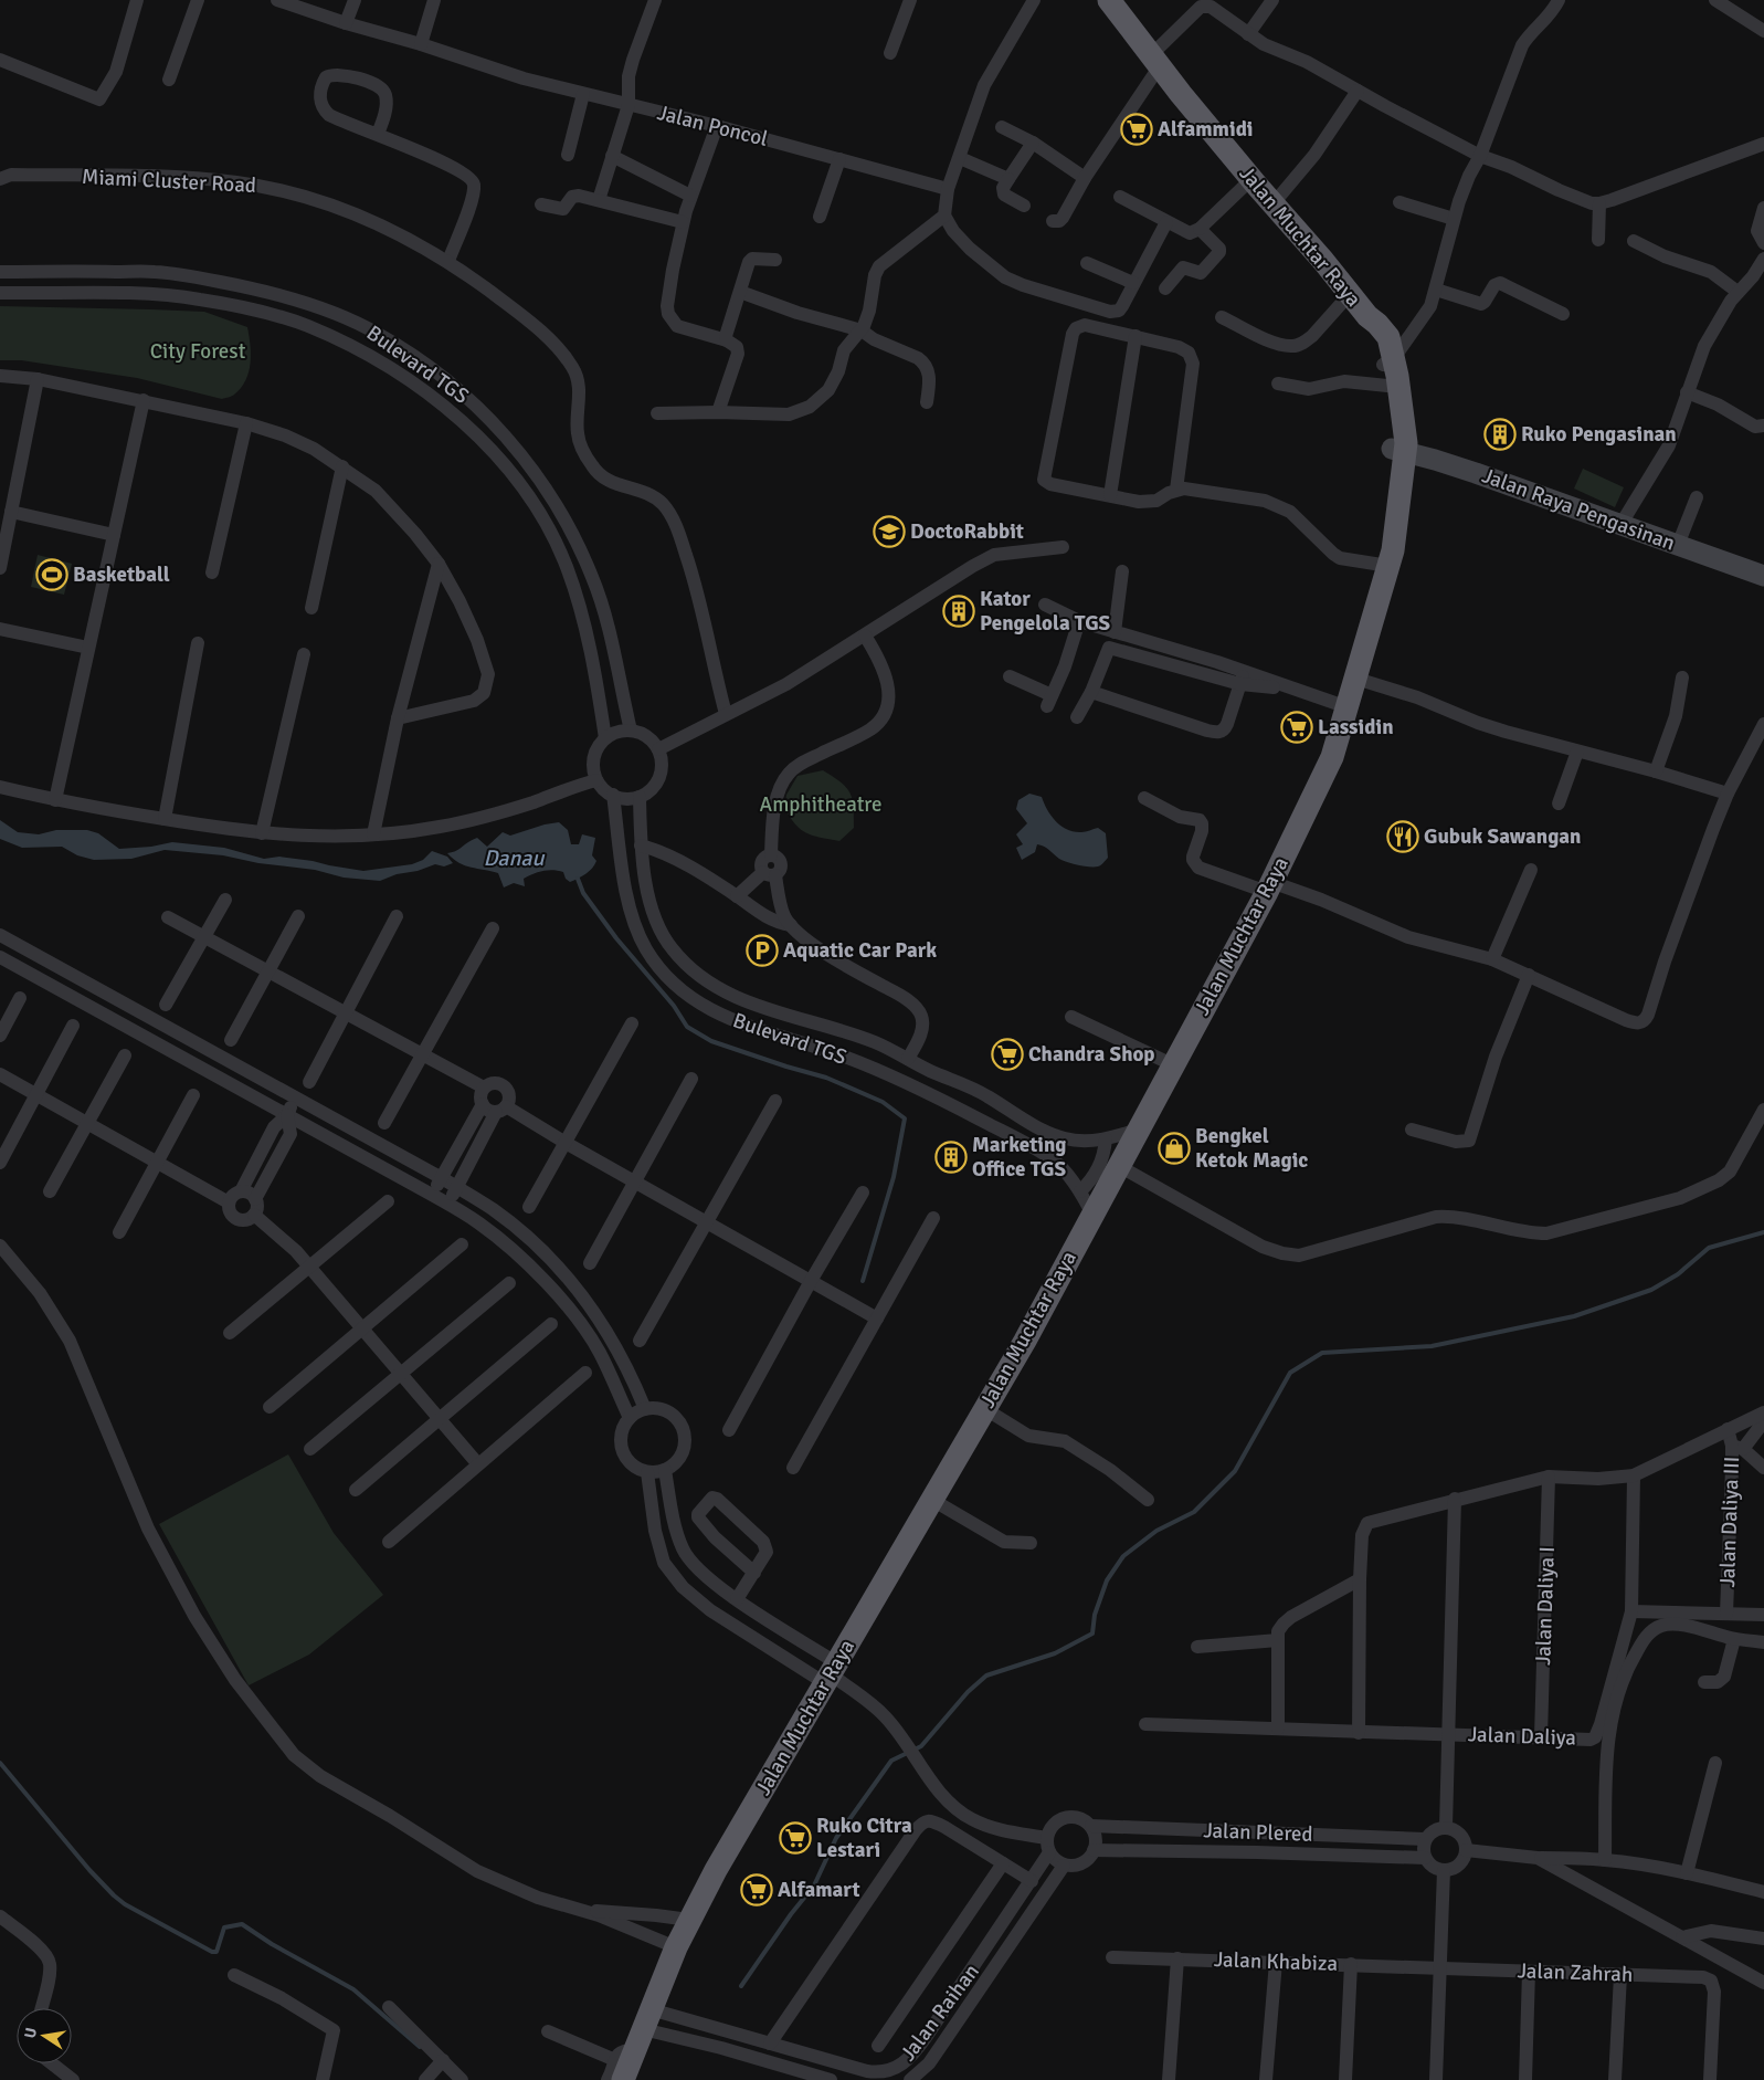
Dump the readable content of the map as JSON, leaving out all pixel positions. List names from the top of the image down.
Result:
{
  "streets": {
    "highway": ["Jalan Muchtar Raya"],
    "main road": ["Jalan Raya Pengasinan"],
    "street": [
      "Jalan Poncol",
      "Miami Cluster Road",
      "Bulevard TGS",
      "Jalan Daliya III",
      "Jalan Daliya I",
      "Jalan Daliya",
      "Jalan Plered",
      "Jalan Khabiza",
      "Jalan Zahrah",
      "Jalan Raihan"
    ]
  },
  "crossings": [
    ["Jalan Muchtar Raya", "Bulevard TGS"],
    ["Jalan Muchtar Raya", "Jalan Raya Pengasinan"],
    ["Jalan Muchtar Raya", "Jalan Raihan"],
    ["Jalan Daliya I", "Jalan Daliya"],
    ["Jalan Plered", "Jalan Raihan"],
    ["Jalan Khabiza", "Jalan Zahrah"]
  ],
  "water": ["Danau"],
  "parks": ["City Forest", "Amphitheatre"],
  "places": {
    "supermarket": [
      "Alfammidi",
      "Lassidin",
      "Chandra Shop",
      "Ruko Citra Lestari",
      "Alfamart"
    ],
    "building": ["Ruko Pengasinan", "Kator Pengelola TGS", "Marketing Office TGS"],
    "school or university": ["DoctoRabbit"],
    "sports": ["Basketball"],
    "restaurant": ["Gubuk Sawangan"],
    "parking": ["Aquatic Car Park"],
    "shop": ["Bengkel Ketok Magic"]
  },
  "north": "left"
}
